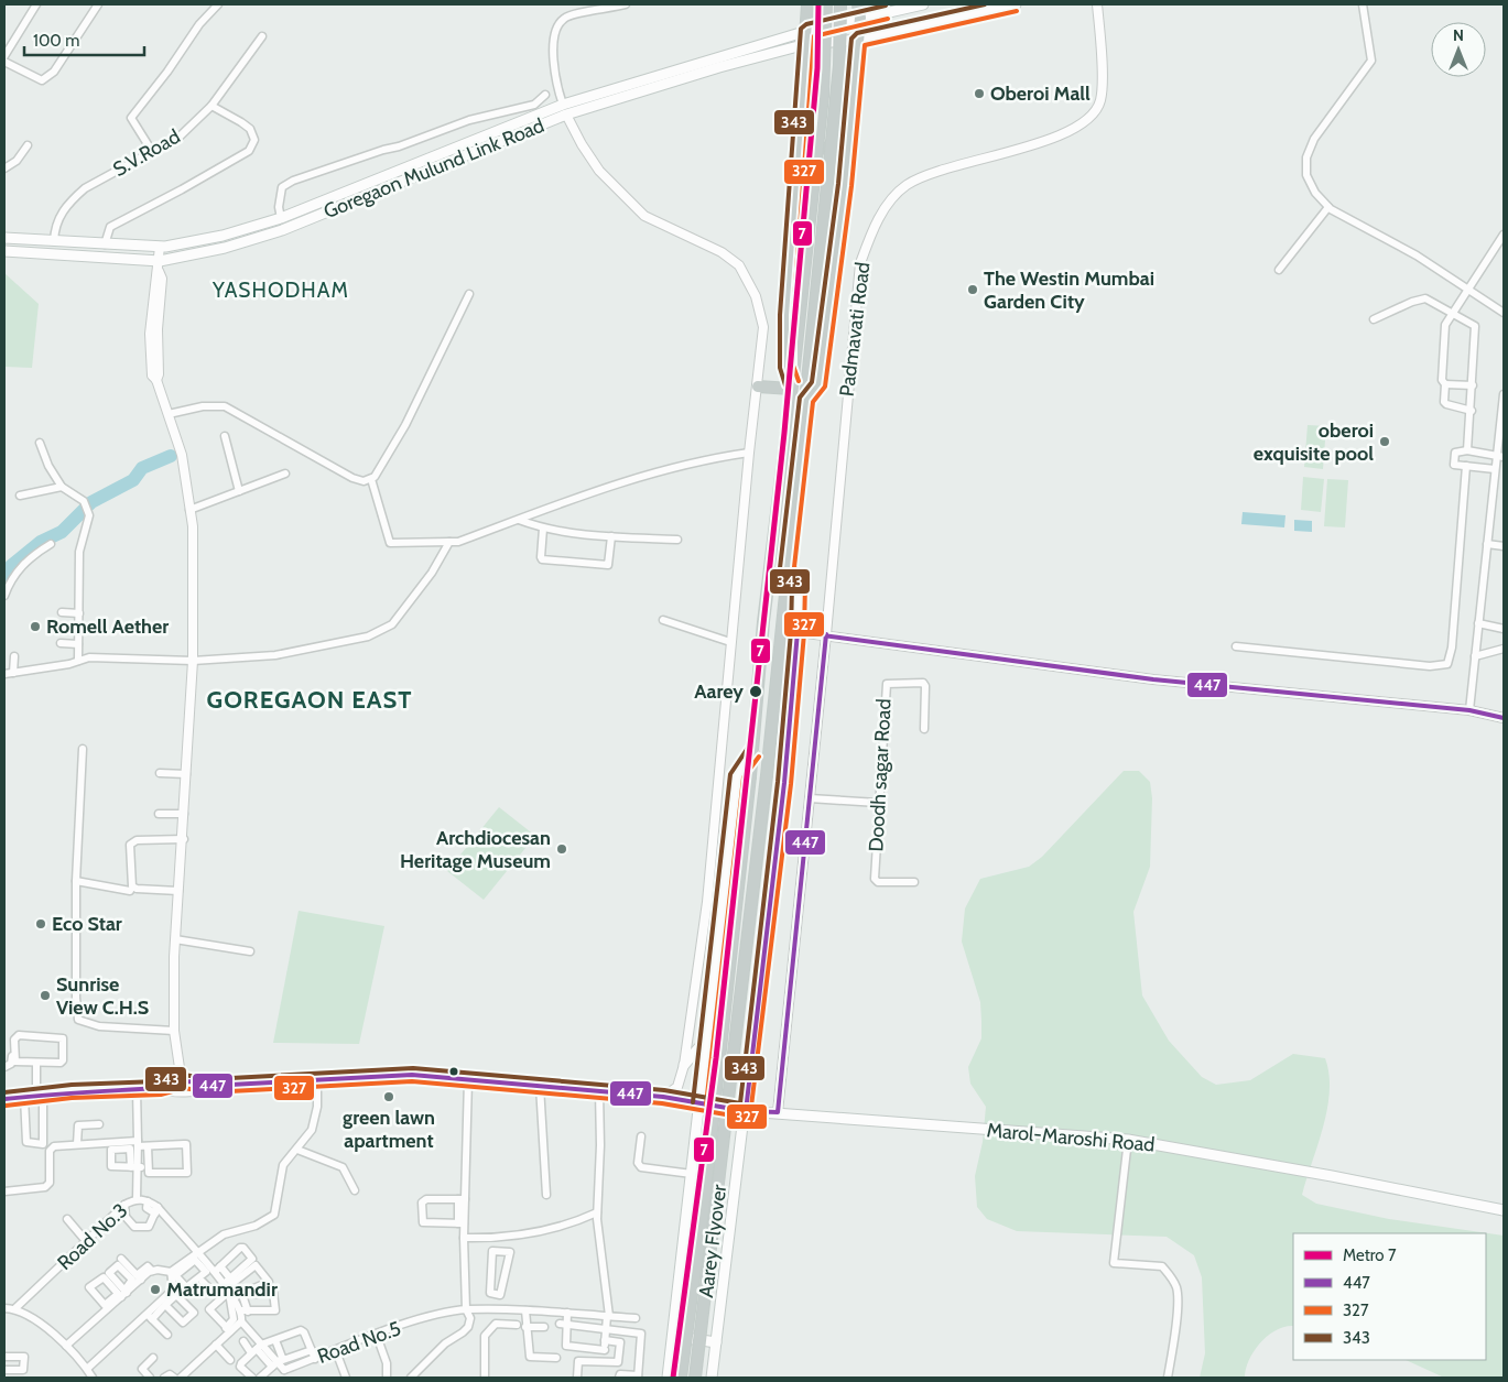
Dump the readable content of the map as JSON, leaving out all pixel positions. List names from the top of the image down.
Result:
{
  "streets": {
    "highway": ["Aarey Flyover"],
    "main road": ["Goregaon Mulund Link Road", "Marol-Maroshi Road"],
    "street": [
      "S.V.Road",
      "Padmavati Road",
      "Doodh sagar Road",
      "Road No.3",
      "Road No.5"
    ]
  },
  "crossings": [
    ["S.V.Road", "Goregaon Mulund Link Road"],
    ["Padmavati Road", "Marol-Maroshi Road"]
  ],
  "districts": ["YASHODHAM", "GOREGAON EAST"],
  "places": [
    "Oberoi Mall",
    "The Westin Mumbai Garden City",
    "oberoi exquisite pool",
    "Romell Aether",
    "Aarey",
    "Archdiocesan Heritage Museum",
    "Eco Star",
    "Sunrise View C.H.S",
    "green lawn apartment",
    "Matrumandir"
  ],
  "lines": [
    "metro line 7",
    "transit line 343",
    "transit line 327",
    "transit line 447"
  ],
  "legend": [
    "Metro 7",
    "447",
    "327",
    "343"
  ],
  "scale_bar": "100 m",
  "north": "top"
}
